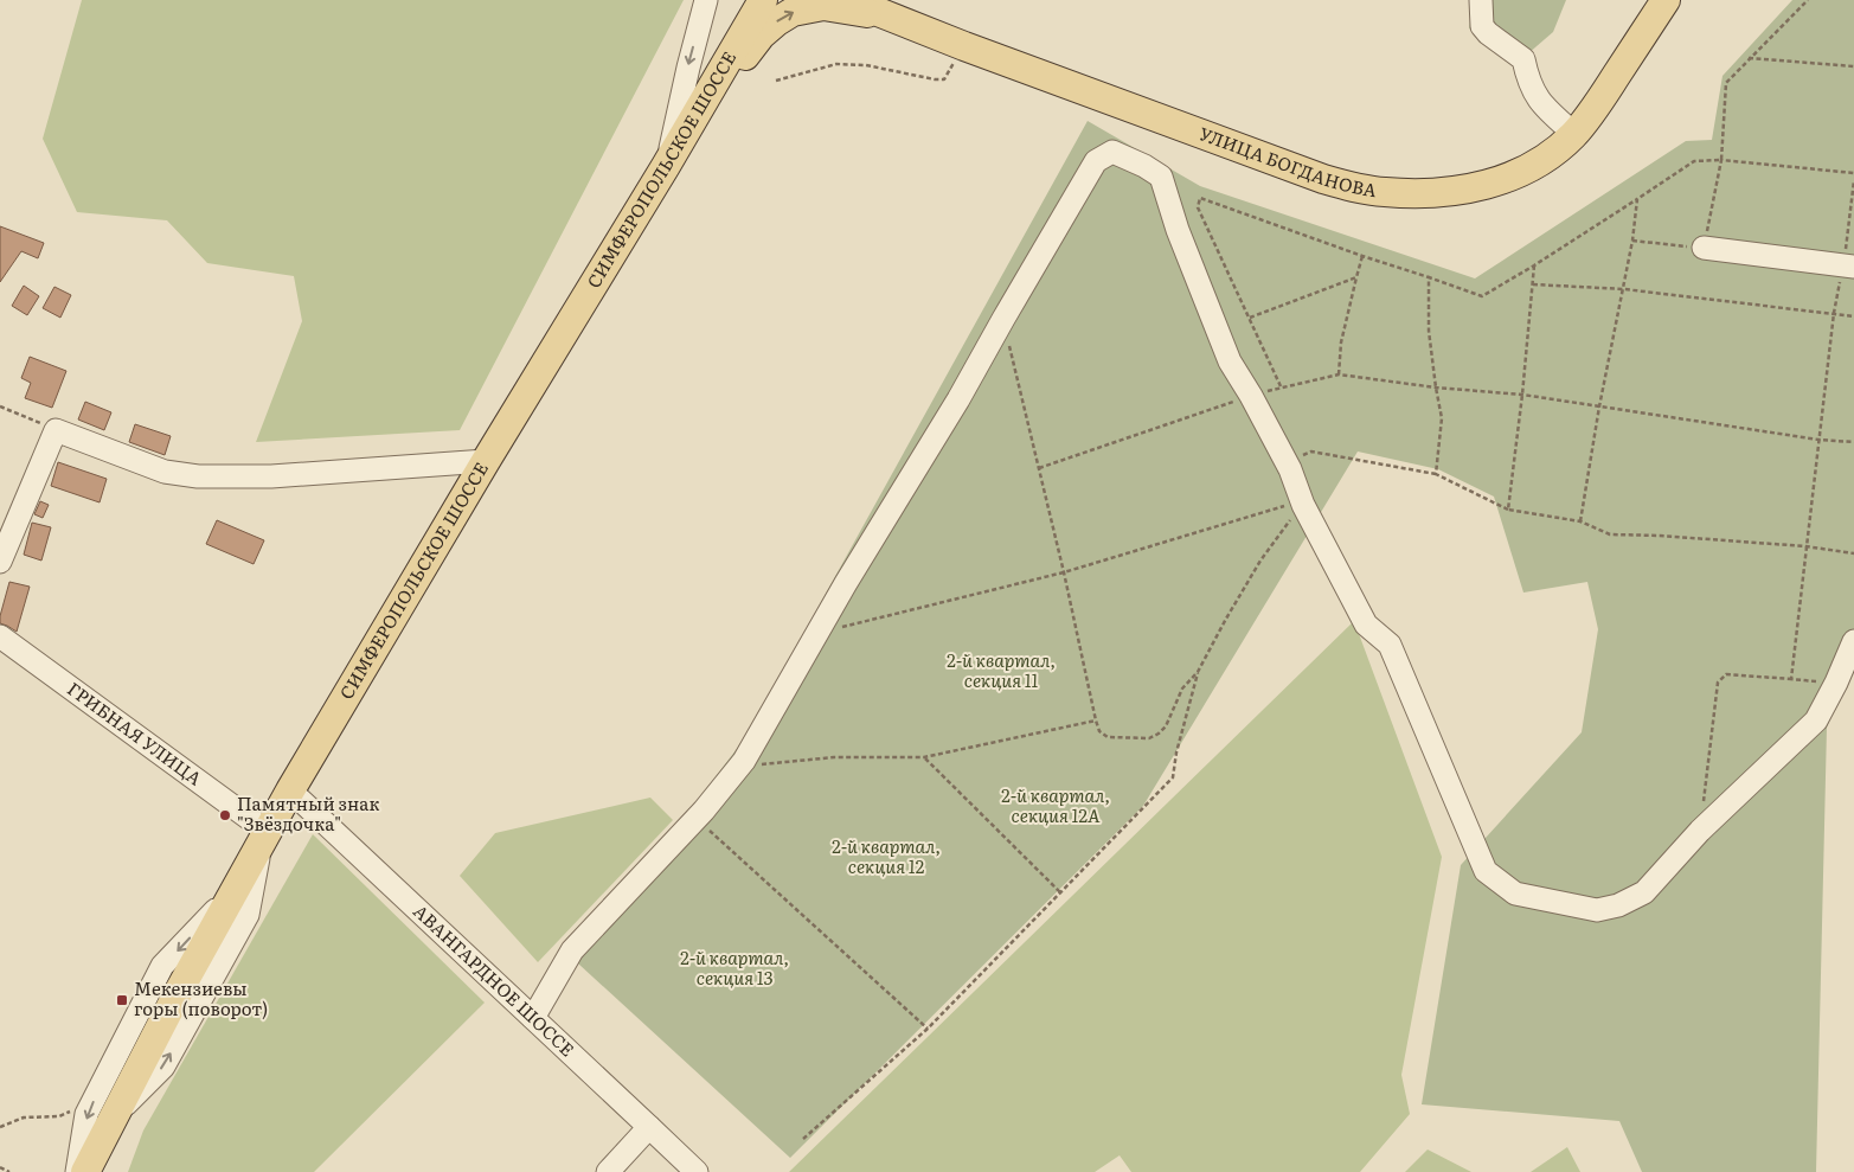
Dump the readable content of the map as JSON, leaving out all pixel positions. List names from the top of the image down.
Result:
{
  "streets": {
    "main road": ["УЛИЦА БОГДАНОВА", "СИМФЕРОПОЛЬСКОЕ ШОССЕ"],
    "street": ["ГРИБНАЯ УЛИЦА", "АВАНГАРДНОЕ ШОССЕ"]
  },
  "crossings": [
    ["СИМФЕРОПОЛЬСКОЕ ШОССЕ", "ГРИБНАЯ УЛИЦА"],
    ["СИМФЕРОПОЛЬСКОЕ ШОССЕ", "АВАНГАРДНОЕ ШОССЕ"]
  ],
  "parks": [
    "2-й квартал, секция 11",
    "2-й квартал, секция 12А",
    "2-й квартал, секция 12",
    "2-й квартал, секция 13"
  ],
  "places": {
    "other": ["Памятный знак \"Звёздочка\""],
    "transit": ["Мекензиевы горы (поворот)"]
  }
}
